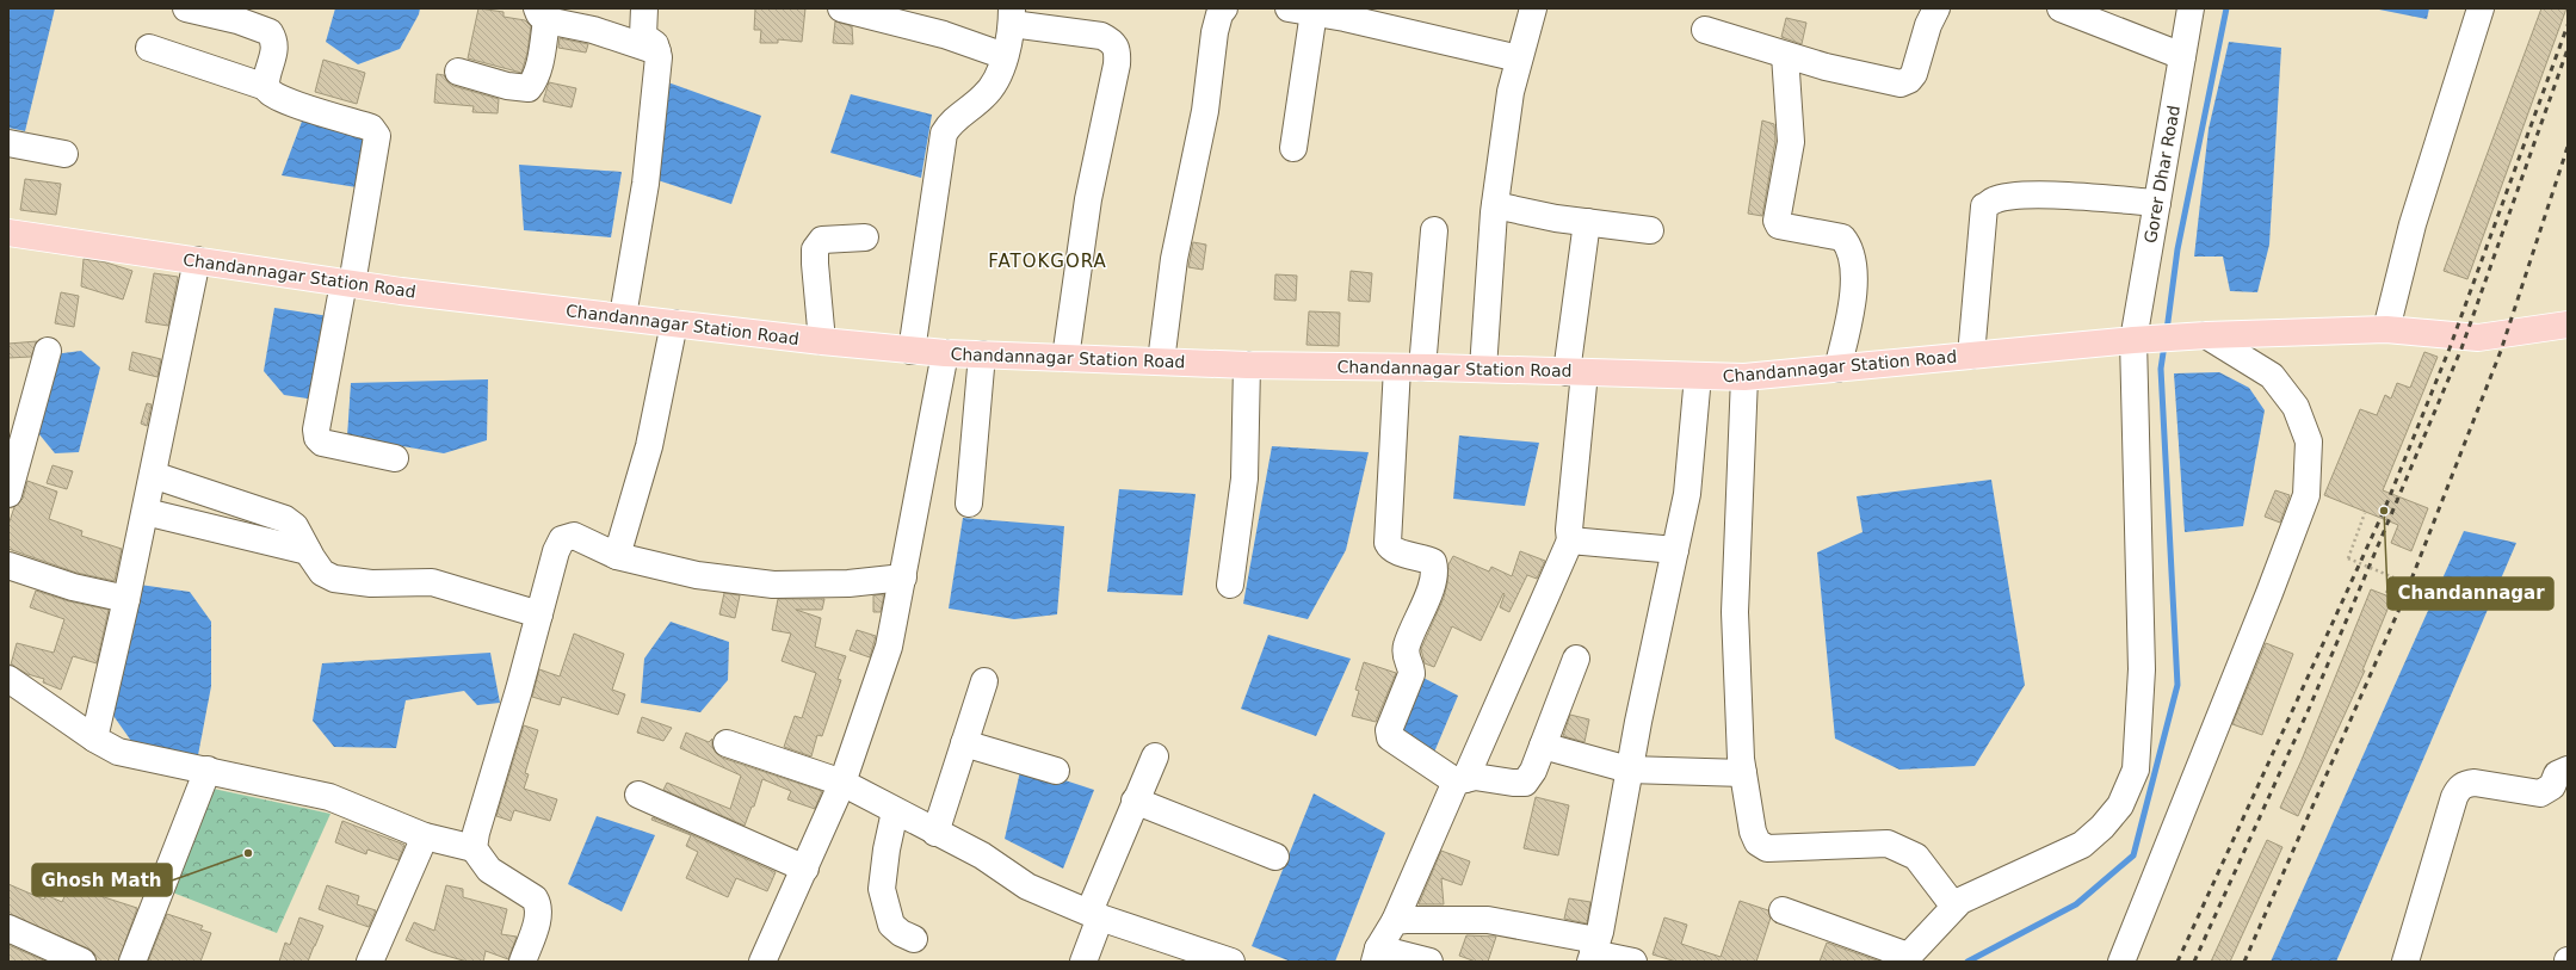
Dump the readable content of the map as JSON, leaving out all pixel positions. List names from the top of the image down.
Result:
{
  "streets": {
    "main road": ["Chandannagar Station Road"],
    "street": ["Gorer Dhar Road"]
  },
  "crossings": [
    ["Gorer Dhar Road", "Chandannagar Station Road"]
  ],
  "districts": ["FATOKGORA"],
  "places": ["Chandannagar", "Ghosh Math"]
}
